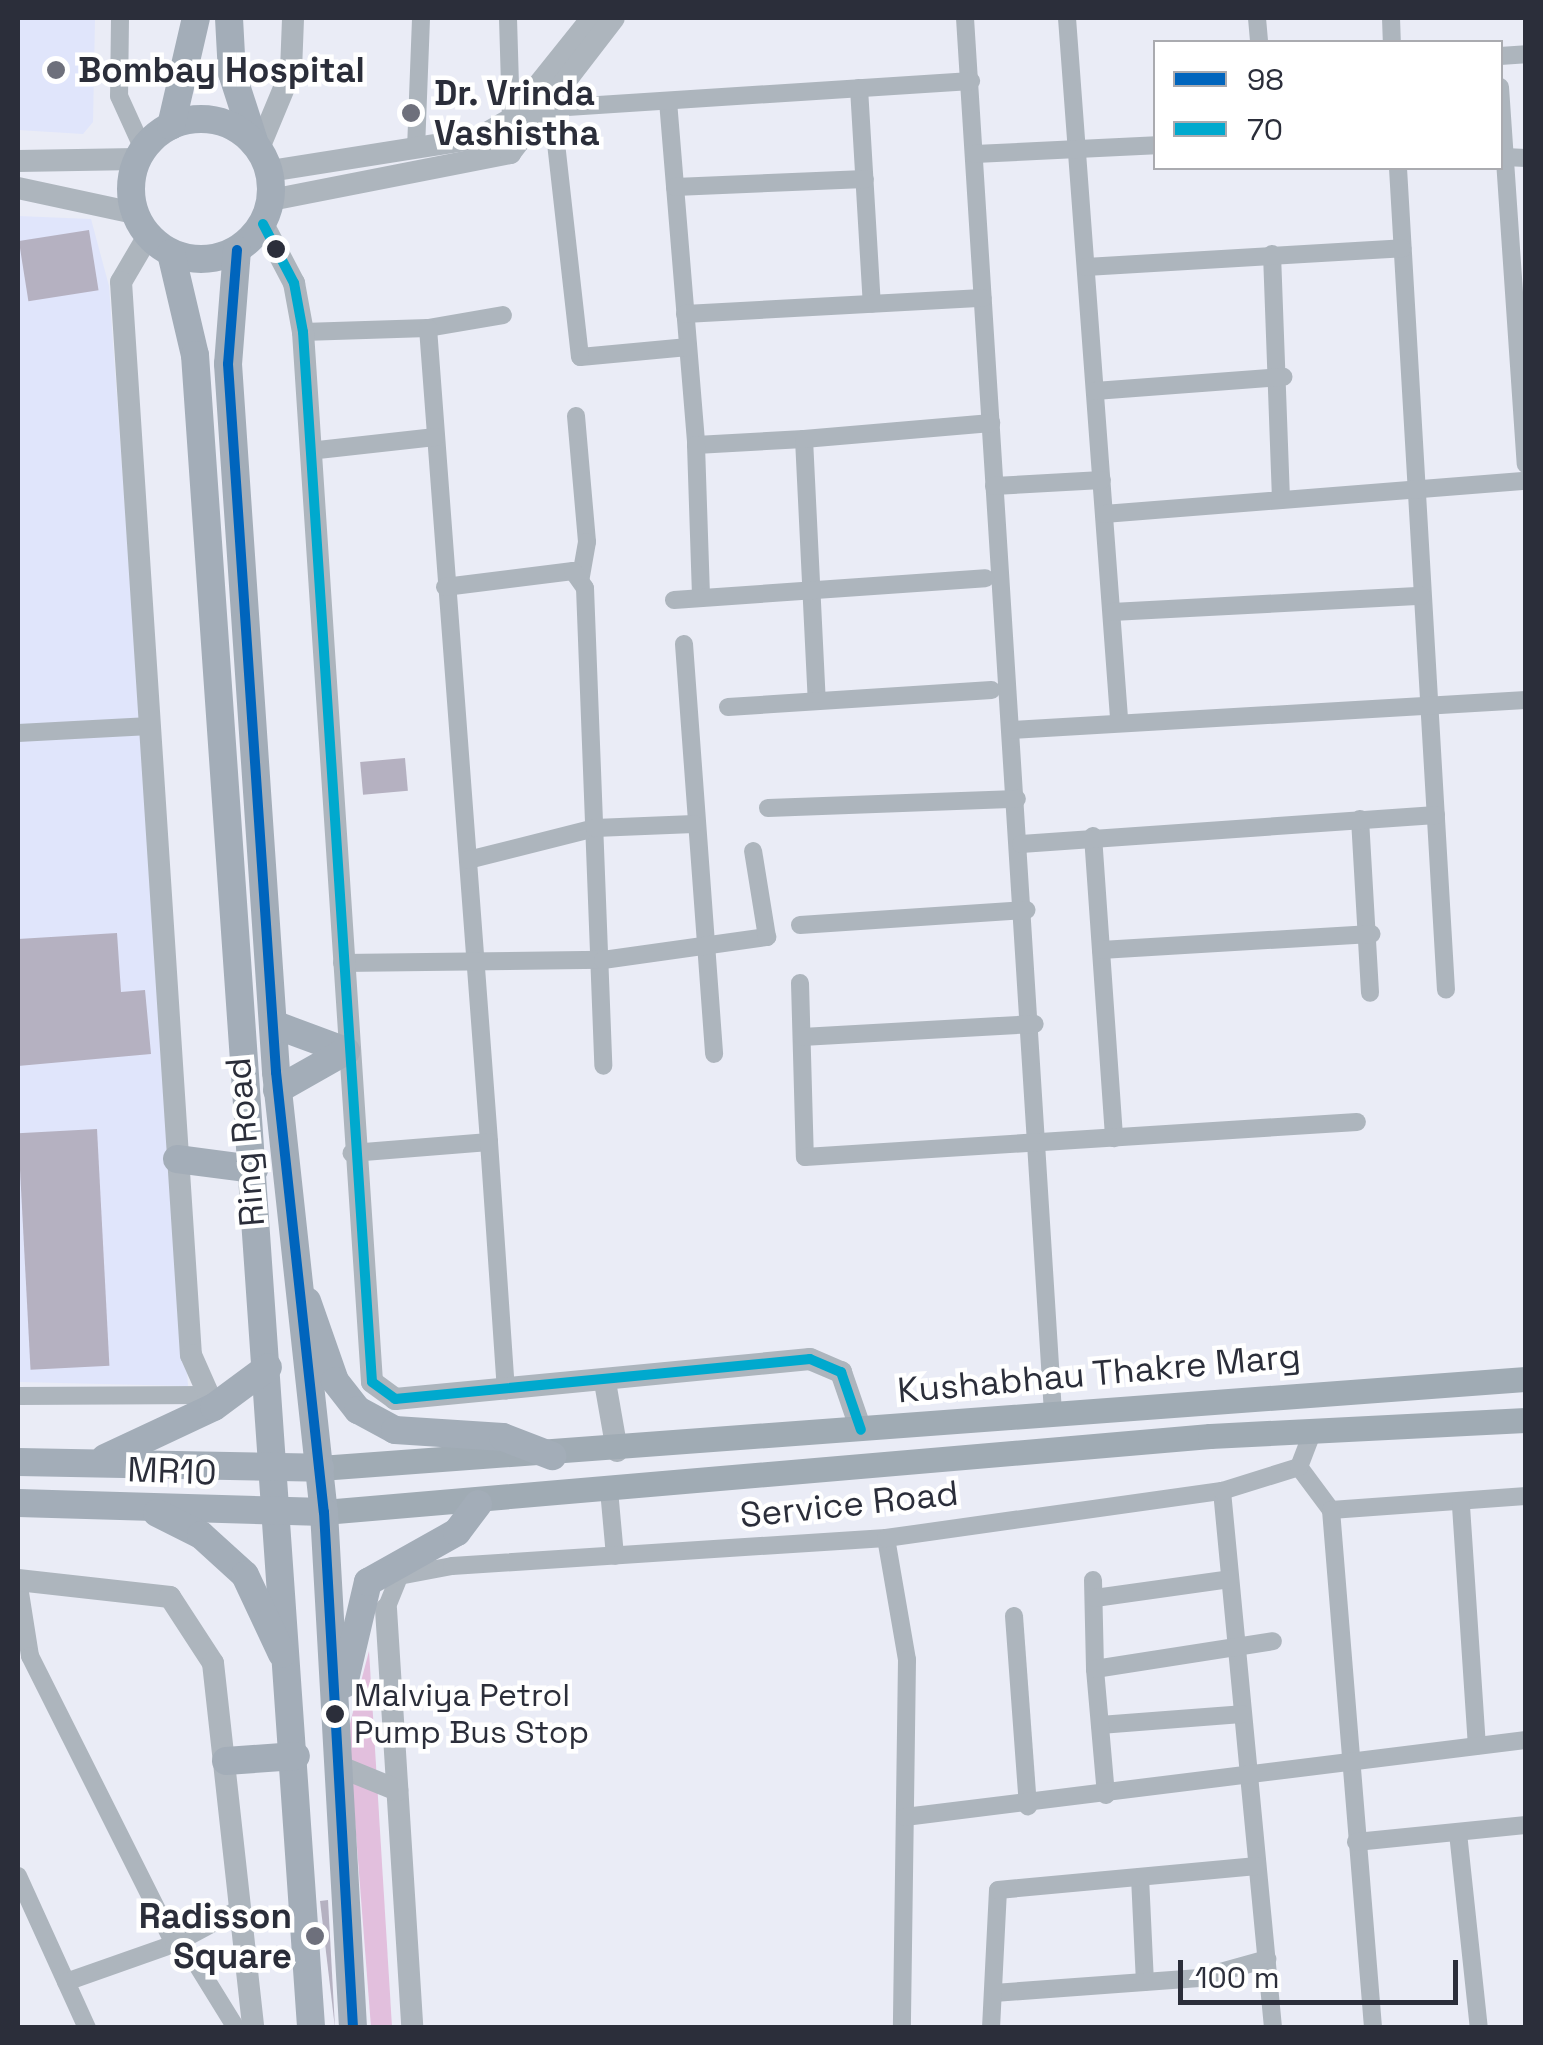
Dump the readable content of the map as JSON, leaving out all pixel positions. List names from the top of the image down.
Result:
{
  "streets": {
    "main road": ["Ring Road", "Kushabhau Thakre Marg", "MR10"],
    "street": ["Service Road"]
  },
  "crossings": [
    ["Ring Road", "Kushabhau Thakre Marg"],
    ["Ring Road", "MR10"],
    ["Kushabhau Thakre Marg", "MR10"]
  ],
  "places": [
    "Bombay Hospital",
    "Dr. Vrinda Vashistha",
    "Malviya Petrol Pump Bus Stop",
    "Radisson Square"
  ],
  "lines": ["transit line 70", "transit line 98"],
  "legend": ["98", "70"],
  "scale_bar": "100 m"
}
